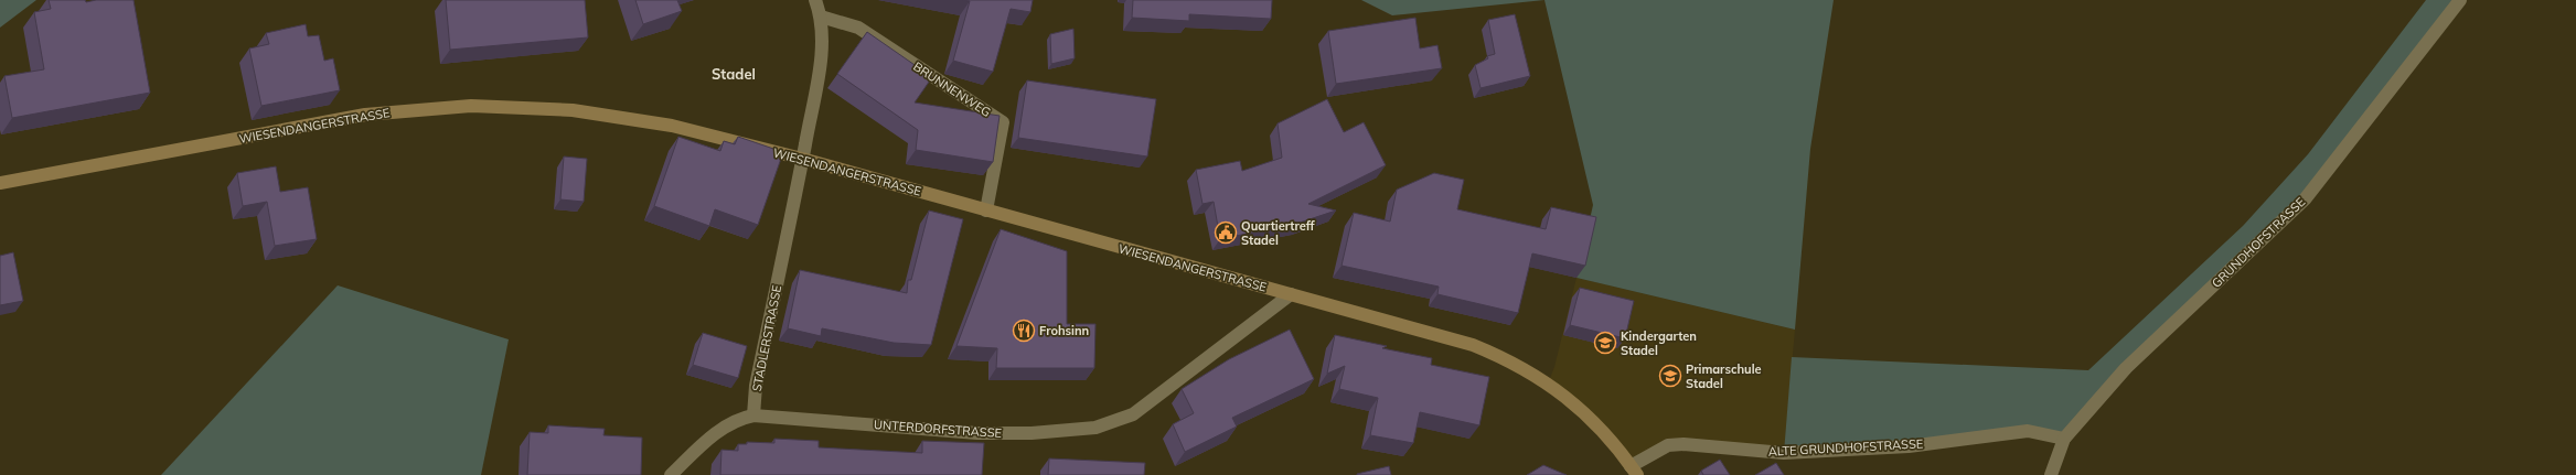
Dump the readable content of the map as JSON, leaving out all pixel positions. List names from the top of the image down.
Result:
{
  "streets": {
    "main road": ["WIESENDANGERSTRASSE"],
    "street": [
      "BRUNNENWEG",
      "GRUNDHOFSTRASSE",
      "STADLERSTRASSE",
      "UNTERDORFSTRASSE",
      "ALTE GRUNDHOFSTRASSE"
    ]
  },
  "crossings": [
    ["BRUNNENWEG", "WIESENDANGERSTRASSE"],
    ["BRUNNENWEG", "STADLERSTRASSE"],
    ["WIESENDANGERSTRASSE", "STADLERSTRASSE"],
    ["WIESENDANGERSTRASSE", "UNTERDORFSTRASSE"],
    ["WIESENDANGERSTRASSE", "ALTE GRUNDHOFSTRASSE"],
    ["GRUNDHOFSTRASSE", "ALTE GRUNDHOFSTRASSE"],
    ["STADLERSTRASSE", "UNTERDORFSTRASSE"]
  ],
  "districts": ["Stadel"],
  "places": {
    "public building": ["Quartiertreff Stadel"],
    "restaurant": ["Frohsinn"],
    "school or university": ["Kindergarten Stadel", "Primarschule Stadel"]
  }
}
